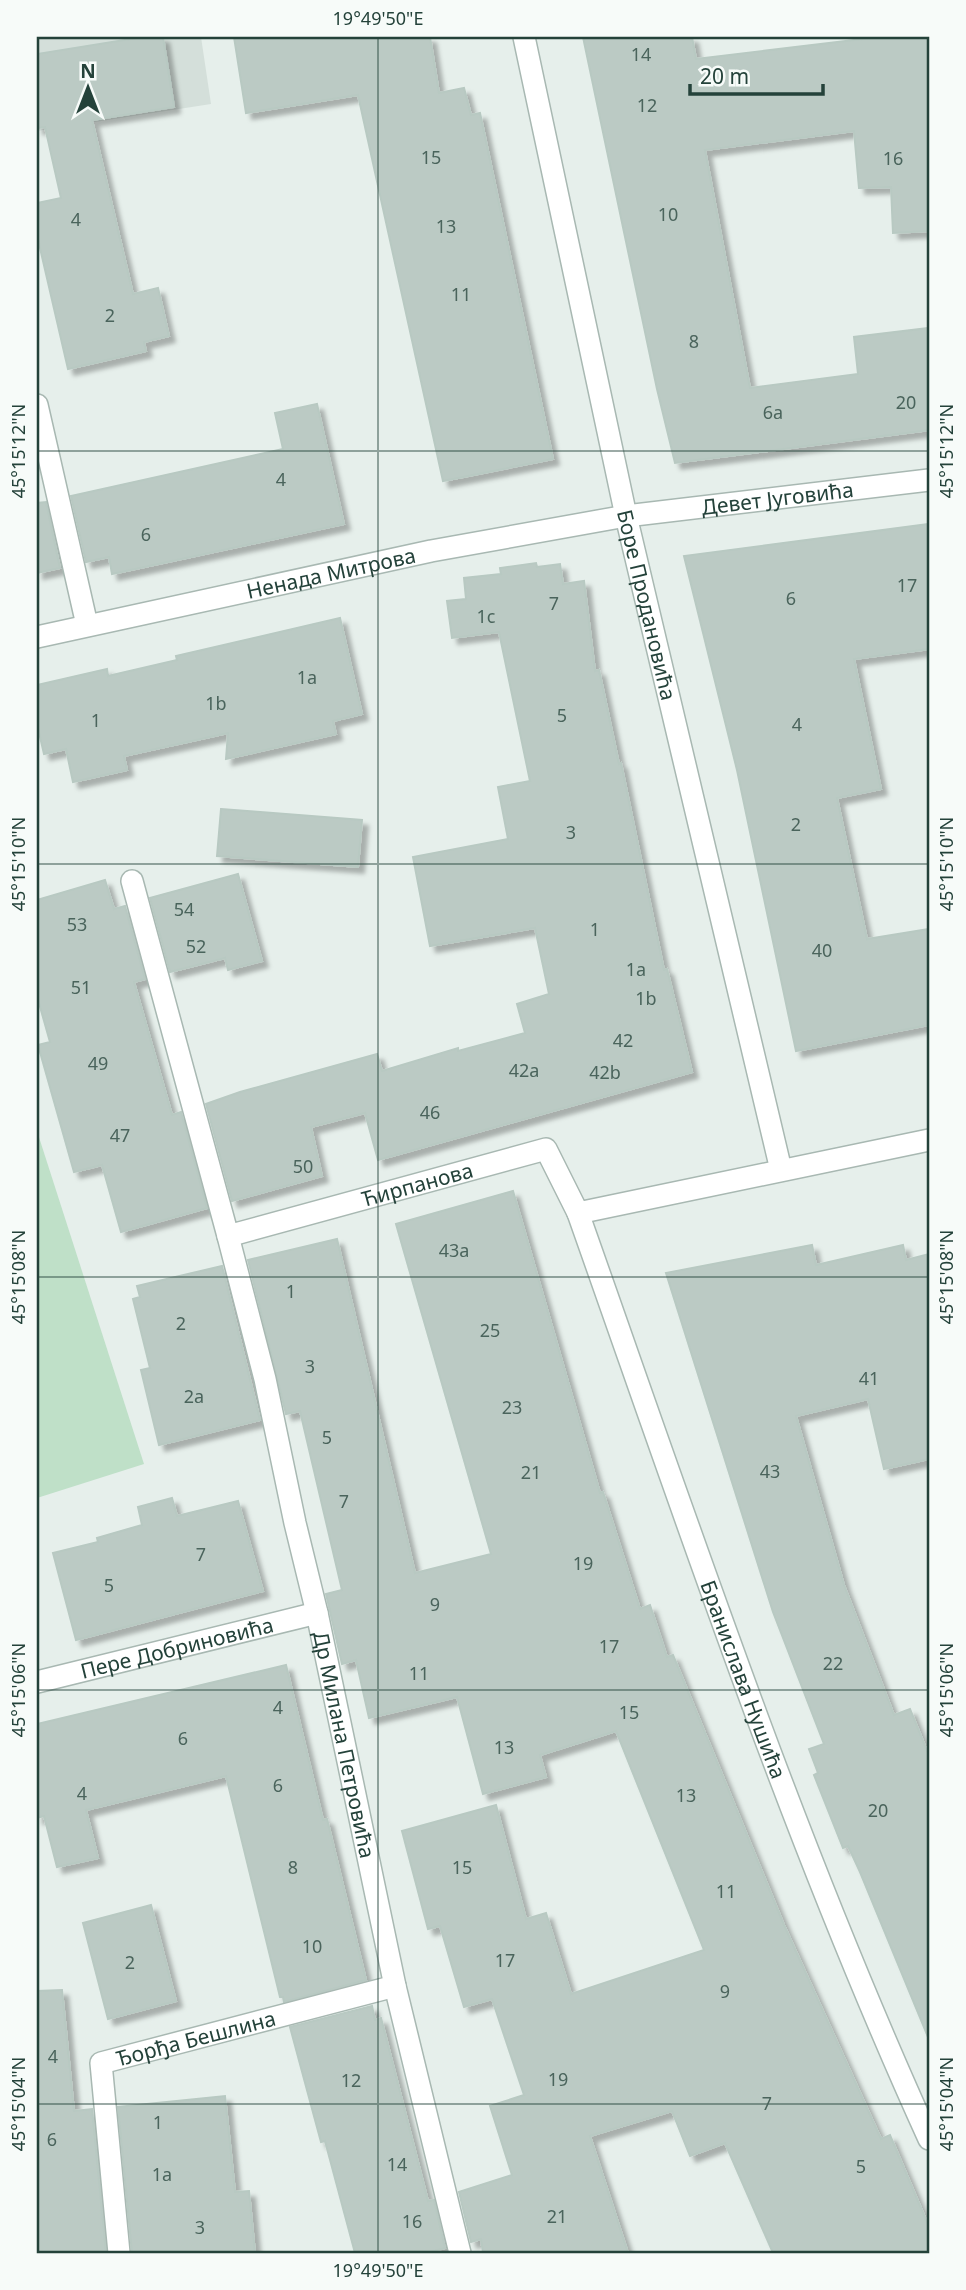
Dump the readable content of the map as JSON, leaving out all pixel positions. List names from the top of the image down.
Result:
{
  "streets": {
    "street": [
      "Девет Југовића",
      "Ненада Митрова",
      "Боре Продановића",
      "Ћирпанова",
      "Пере Добриновића",
      "Бранислава Нушића",
      "Др Милана Петровића",
      "Ђорђа Бешлина"
    ]
  },
  "crossings": [
    ["Девет Југовића", "Ненада Митрова"],
    ["Девет Југовића", "Боре Продановића"],
    ["Ненада Митрова", "Боре Продановића"],
    ["Ћирпанова", "Бранислава Нушића"],
    ["Ћирпанова", "Др Милана Петровића"],
    ["Пере Добриновића", "Др Милана Петровића"],
    ["Др Милана Петровића", "Ђорђа Бешлина"]
  ],
  "house_numbers": [
    "14",
    "12",
    "15",
    "16",
    "10",
    "4",
    "13",
    "11",
    "2",
    "8",
    "20",
    "6a",
    "4",
    "6",
    "17",
    "6",
    "7",
    "1c",
    "1a",
    "1b",
    "5",
    "1",
    "4",
    "2",
    "3",
    "54",
    "53",
    "1",
    "52",
    "40",
    "1a",
    "51",
    "1b",
    "42",
    "49",
    "42a",
    "42b",
    "46",
    "47",
    "50",
    "43a",
    "1",
    "2",
    "25",
    "3",
    "41",
    "2a",
    "23",
    "5",
    "43",
    "21",
    "7",
    "7",
    "19",
    "5",
    "9",
    "17",
    "22",
    "11",
    "4",
    "15",
    "6",
    "13",
    "6",
    "4",
    "13",
    "20",
    "8",
    "15",
    "11",
    "10",
    "17",
    "2",
    "9",
    "4",
    "19",
    "12",
    "7",
    "1",
    "6",
    "14",
    "5",
    "1a",
    "21",
    "16",
    "3"
  ],
  "scale_bar": "20 m",
  "north": "top",
  "coordinates": [
    "19°49'50\"E",
    "45°15'12\"N",
    "45°15'10\"N",
    "45°15'08\"N",
    "45°15'06\"N",
    "45°15'04\"N"
  ]
}
